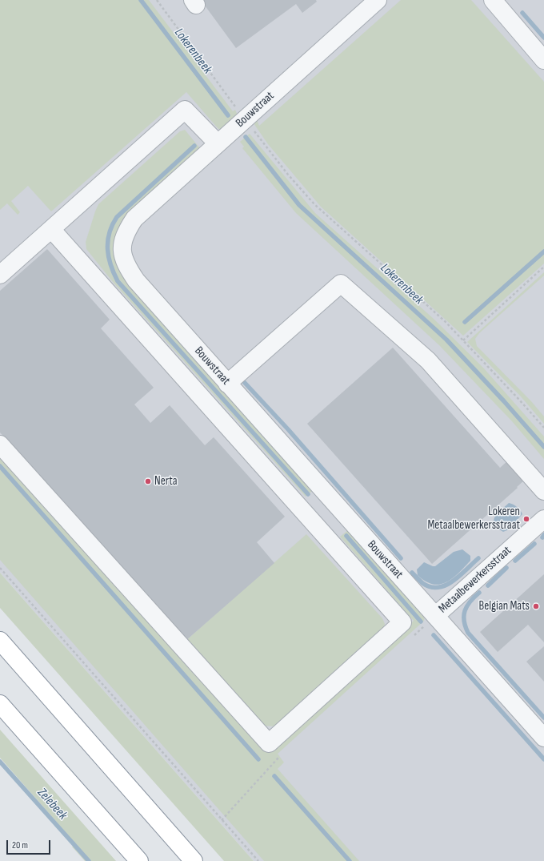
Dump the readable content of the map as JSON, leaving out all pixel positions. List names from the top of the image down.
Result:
{
  "streets": {
    "street": ["Bouwstraat", "Metaalbewerkersstraat"]
  },
  "crossings": [
    ["Bouwstraat", "Metaalbewerkersstraat"]
  ],
  "water": ["Lokerenbeek", "Zelebeek"],
  "places": ["Nerta", "Lokeren Metaalbewerkersstraat", "Belgian Mats"],
  "scale_bar": "20 m"
}
